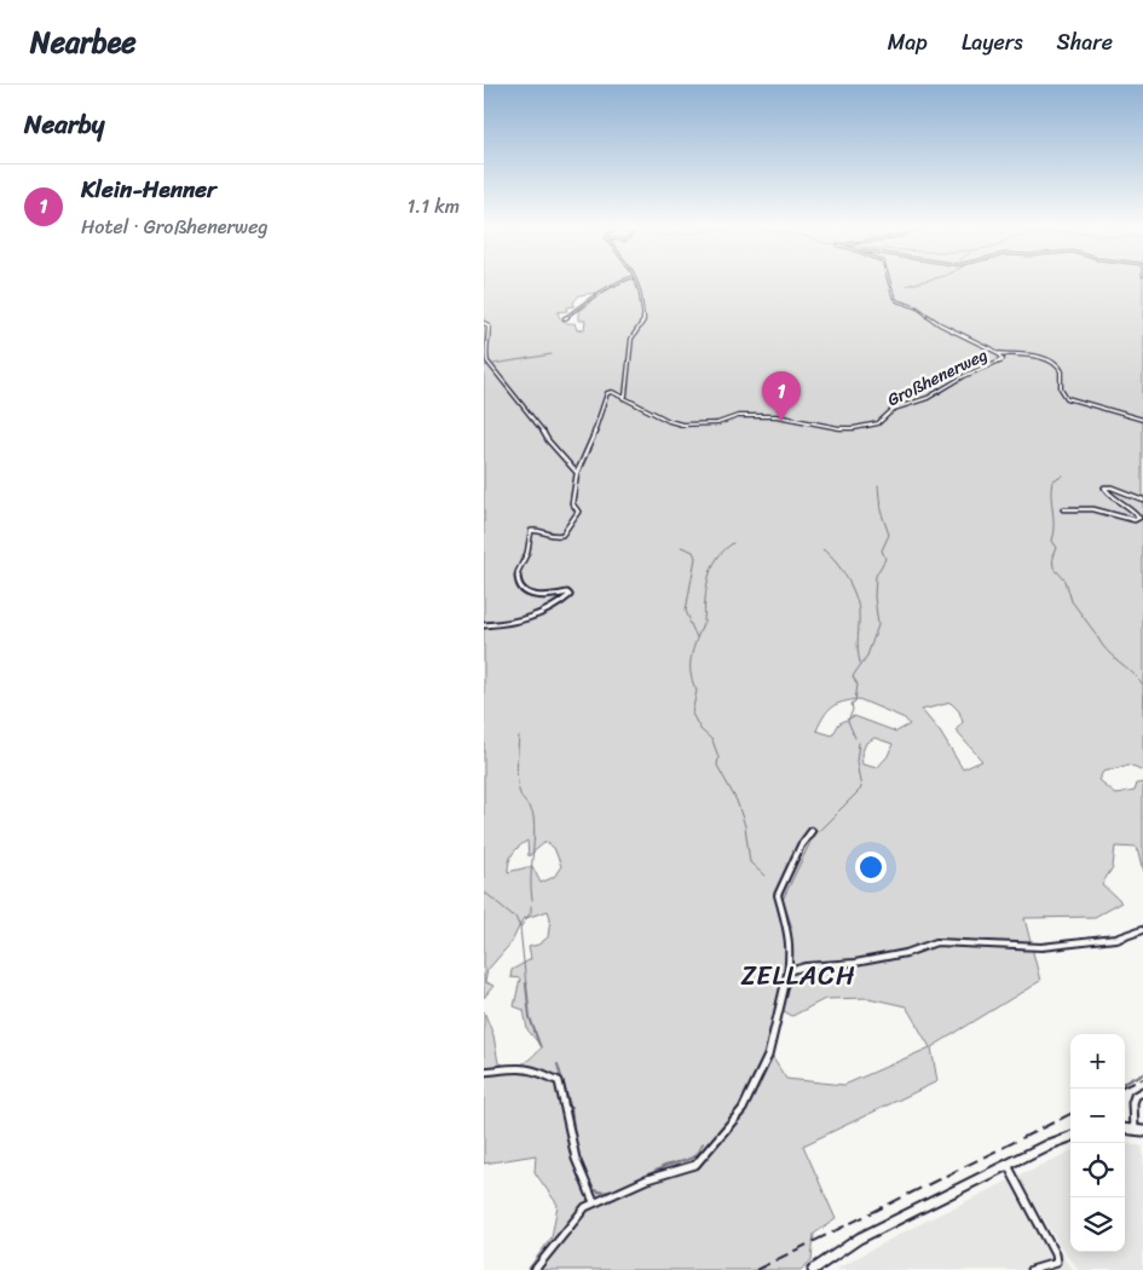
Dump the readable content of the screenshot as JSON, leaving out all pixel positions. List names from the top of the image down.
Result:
{
  "streets": {
    "street": ["Großhenerweg"]
  },
  "districts": ["ZELLACH"],
  "page": {
    "header": "Nearbee",
    "nav": ["Map", "Layers", "Share"],
    "heading": "Nearby",
    "list": [
      {
        "mark": "1",
        "name": "Klein-Henner",
        "note": "Hotel · Großhenerweg",
        "value": "1.1 km"
      }
    ],
    "pins": "1",
    "map_buttons": ["+", "−"]
  }
}
